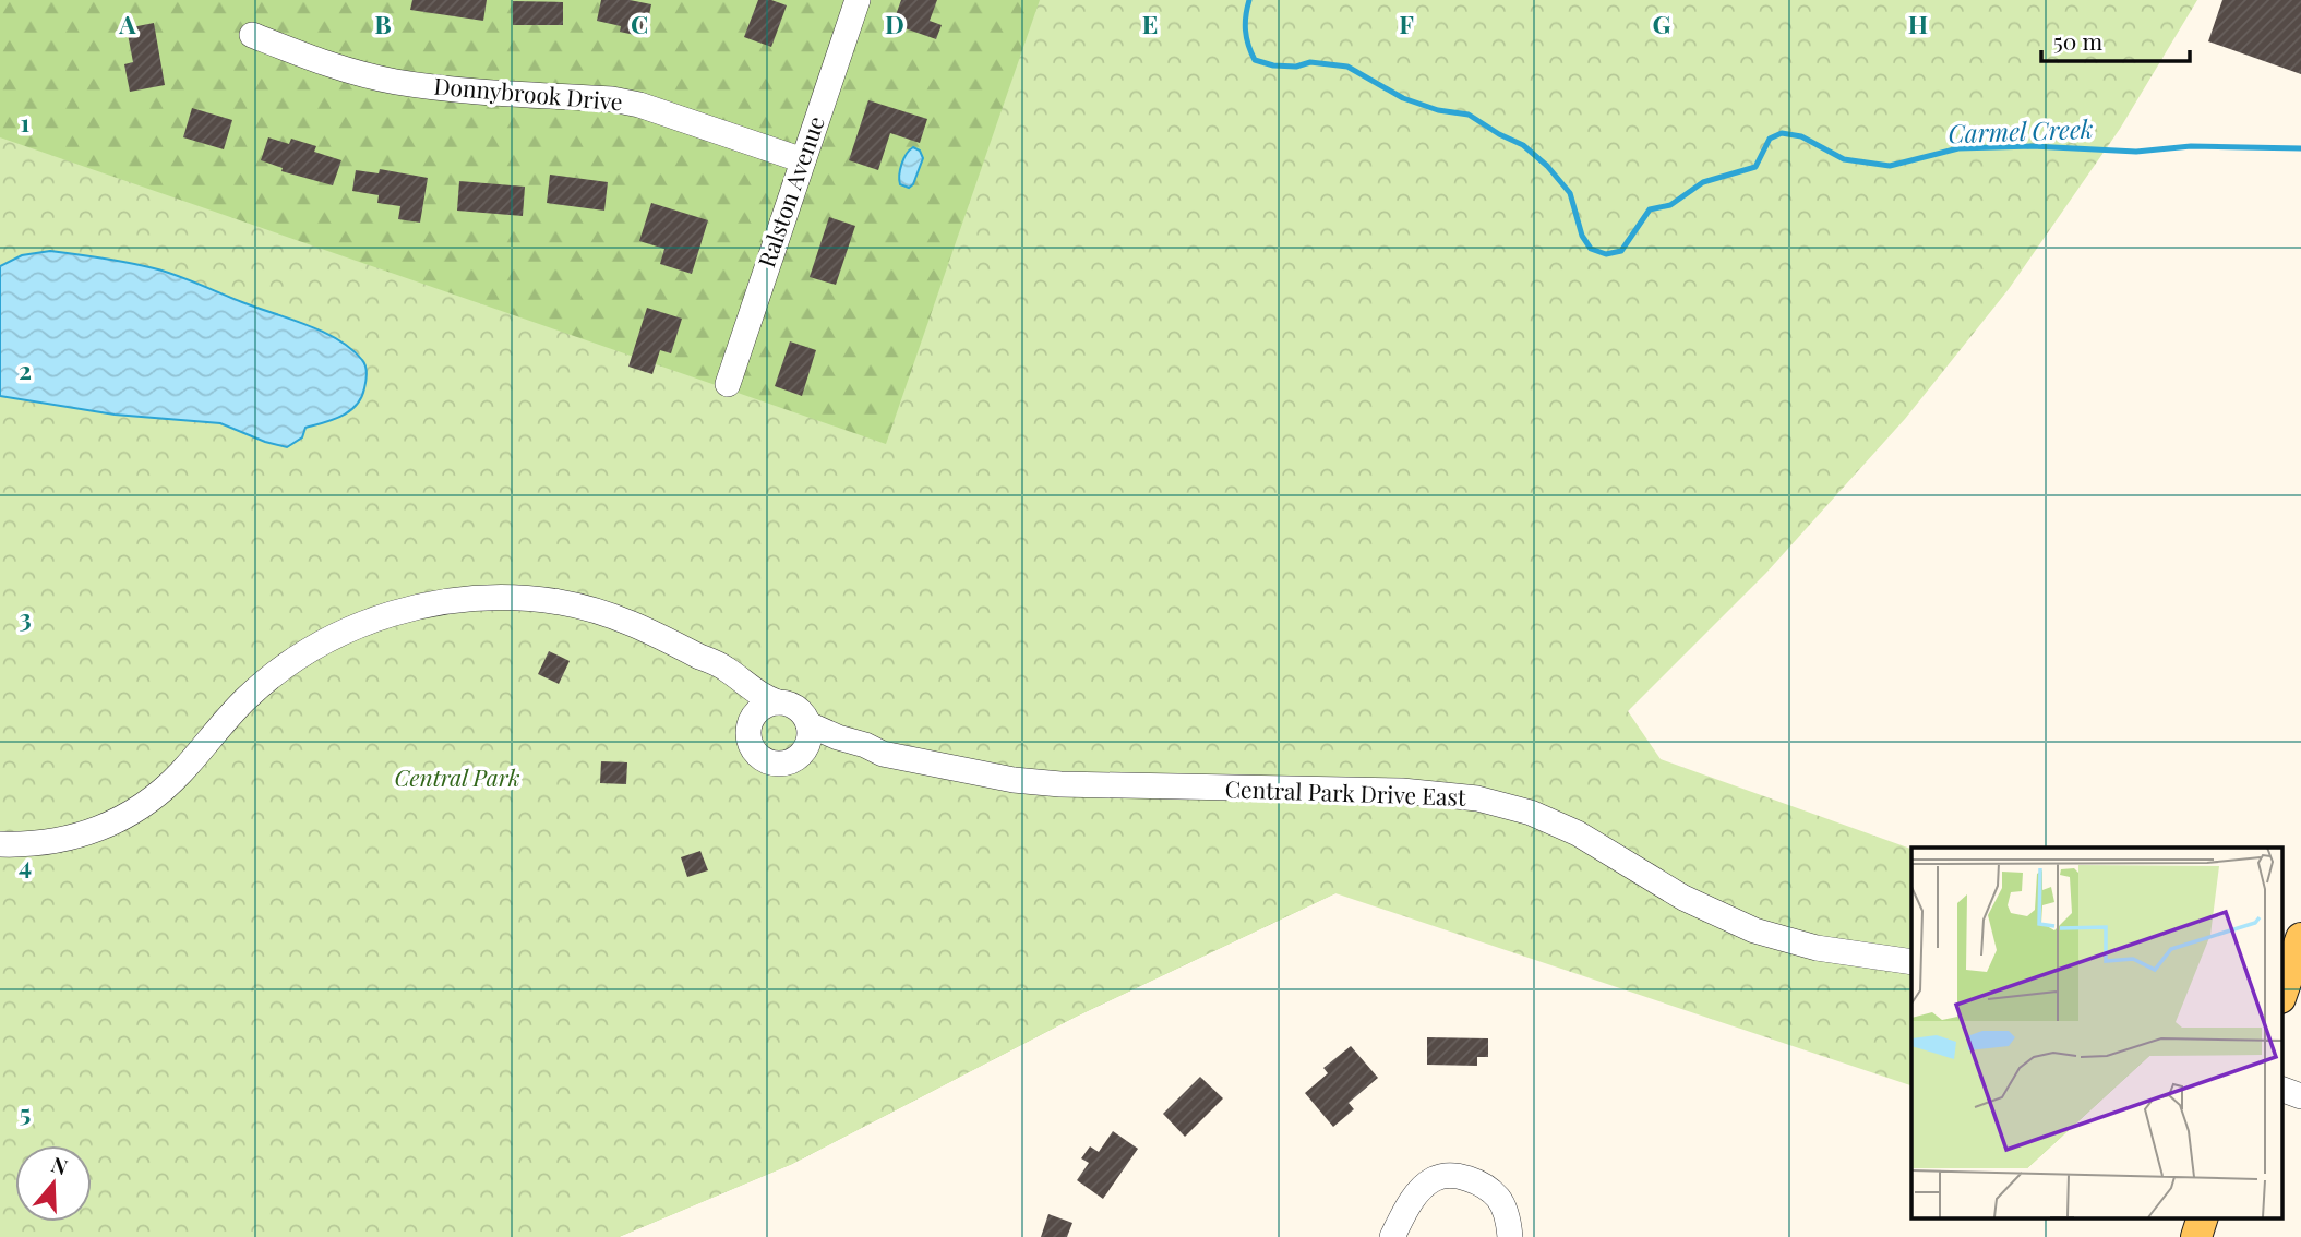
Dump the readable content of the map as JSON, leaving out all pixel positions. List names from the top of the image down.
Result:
{
  "streets": {
    "street": ["Donnybrook Drive", "Ralston Avenue", "Central Park Drive East"]
  },
  "crossings": [
    ["Donnybrook Drive", "Ralston Avenue"]
  ],
  "water": ["Carmel Creek"],
  "parks": ["Central Park"],
  "scale_bar": "50 m",
  "north": "top",
  "grid": {
    "columns": [
      "A",
      "B",
      "C",
      "D",
      "E",
      "F",
      "G",
      "H"
    ],
    "rows": [
      "1",
      "2",
      "3",
      "4",
      "5"
    ]
  }
}
